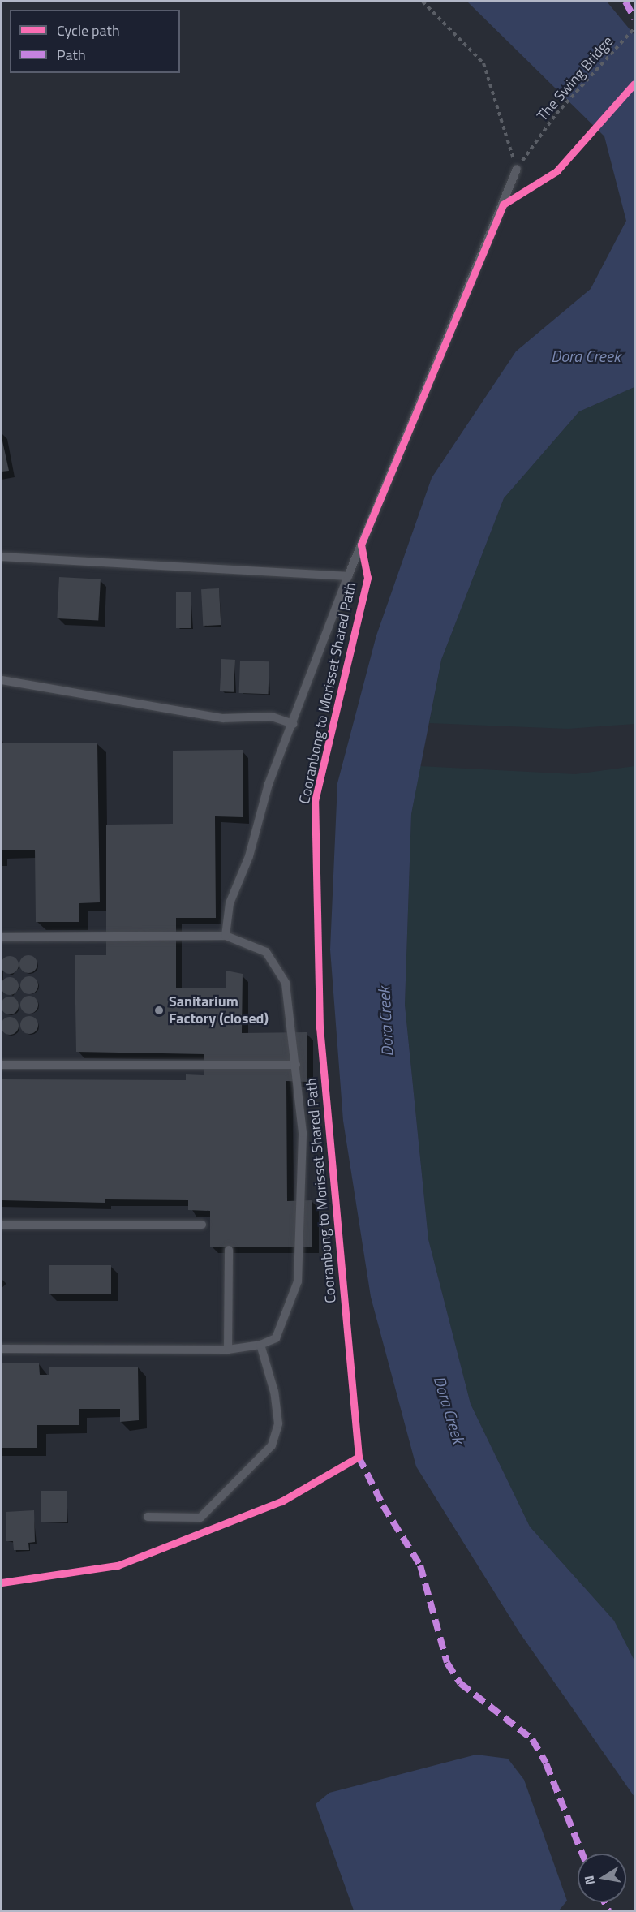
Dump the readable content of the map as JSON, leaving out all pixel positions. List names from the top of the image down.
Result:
{
  "streets": {
    "path": ["The Swing Bridge"],
    "cycle path": ["Cooranbong to Morisset Shared Path"]
  },
  "water": ["Dora Creek"],
  "places": ["Sanitarium Factory (closed)"],
  "legend": ["Cycle path", "Path"],
  "north": "left"
}
